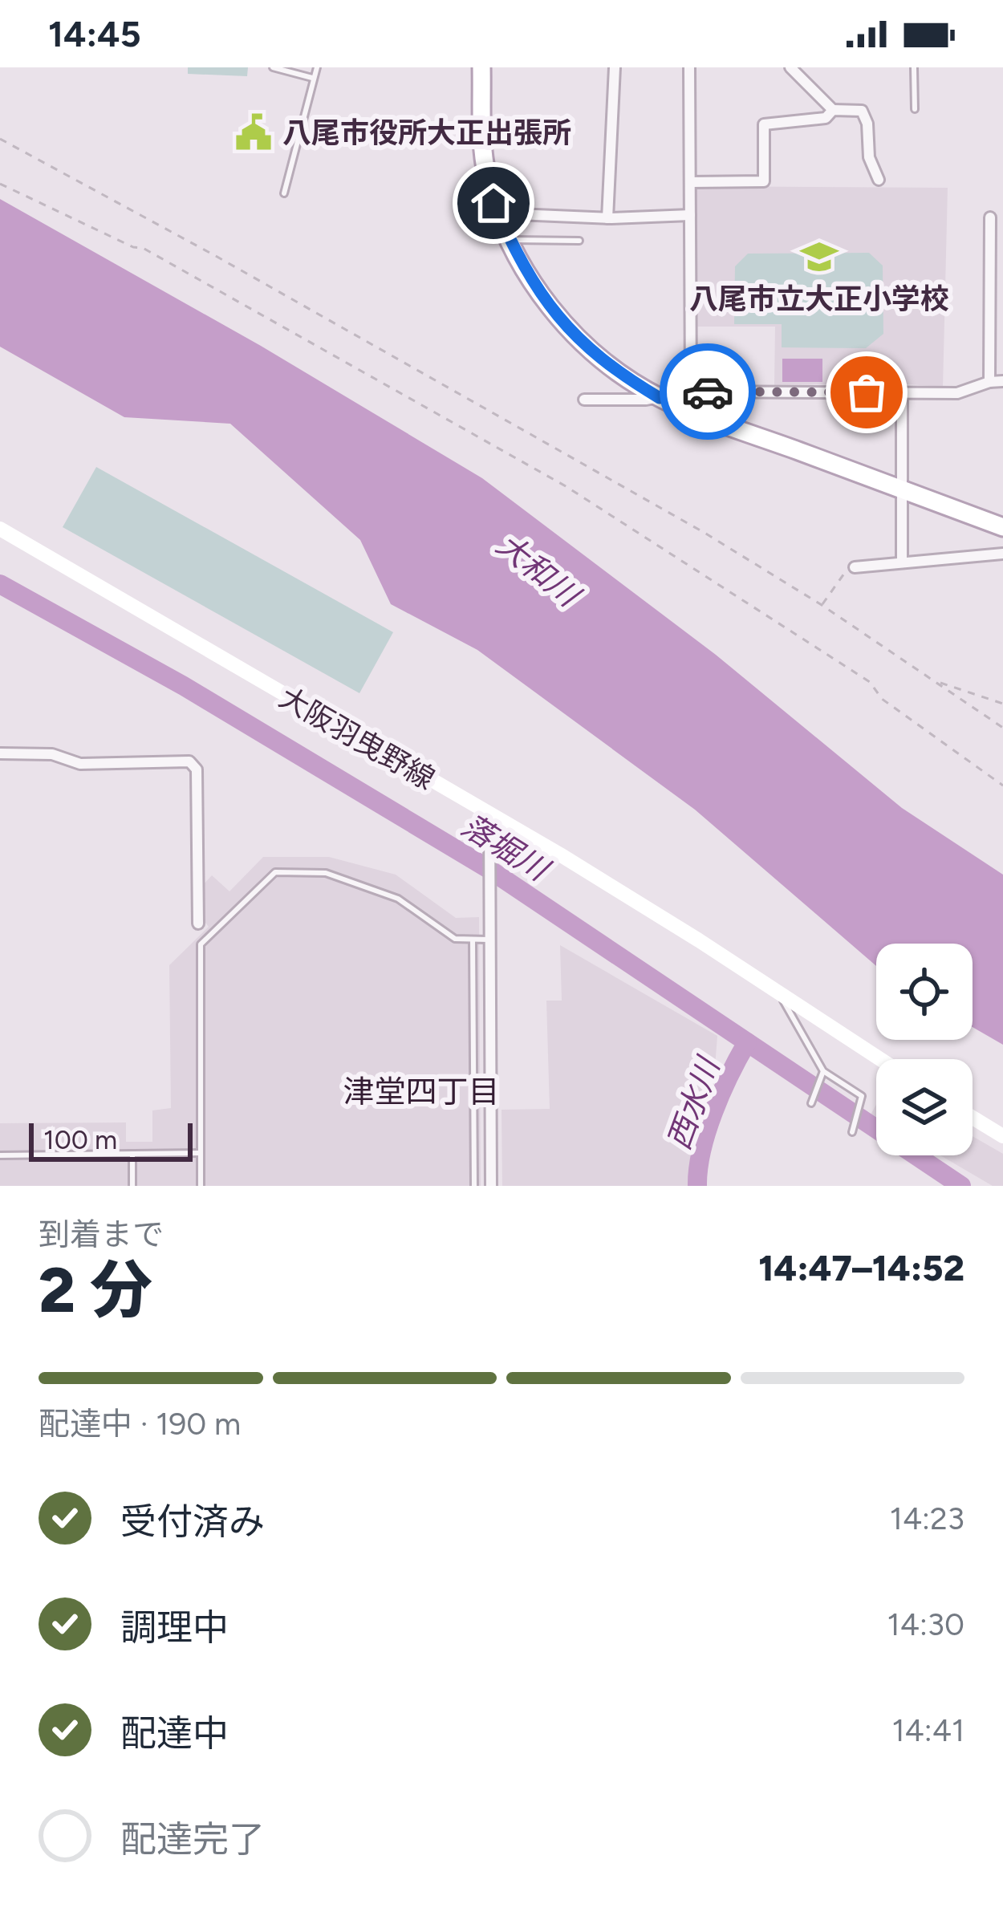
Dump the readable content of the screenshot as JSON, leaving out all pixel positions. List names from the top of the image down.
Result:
{
  "streets": {
    "main road": ["大阪羽曳野線"]
  },
  "districts": ["津堂四丁目"],
  "water": ["大和川", "落堀川", "西水川"],
  "places": {
    "public building": ["八尾市役所大正出張所"],
    "school or university": ["八尾市立大正小学校"]
  },
  "scale_bar": "100 m",
  "page": {
    "status": "14:45",
    "scale": "100 m",
    "heading": ["2 分", "到着まで", "14:47–14:52"],
    "bar": "配達中 · 190 m",
    "list": [
      ["受付済み", "14:23"],
      ["調理中", "14:30"],
      ["配達中", "14:41"],
      "配達完了"
    ]
  }
}
